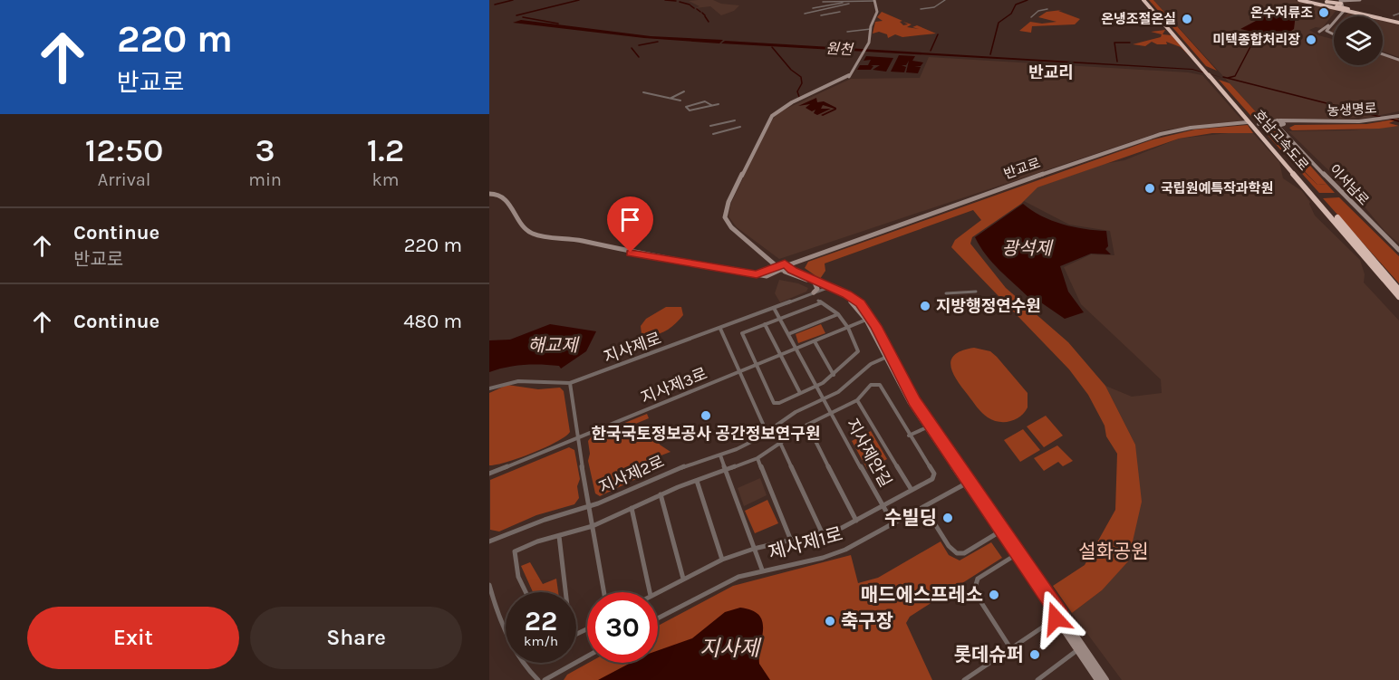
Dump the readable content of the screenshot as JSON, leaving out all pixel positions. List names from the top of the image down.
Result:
{
  "streets": {
    "highway": ["호남고속도로"],
    "street": [
      "농생명로",
      "반교로",
      "이서남로",
      "지사제로",
      "지사제3로",
      "지사제안길",
      "지사제2로",
      "제사제1로"
    ]
  },
  "crossings": [
    ["농생명로", "이서남로"]
  ],
  "districts": ["반교리"],
  "water": [
    "원천",
    "광석제",
    "해교제",
    "지사제"
  ],
  "parks": ["설화공원"],
  "places": [
    "온수저류조",
    "온냉조절온실",
    "미텍종합처리장",
    "국립원예특작과학원",
    "지방행정연수원",
    "한국국토정보공사 공간정보연구원",
    "수빌딩",
    "매드에스프레소",
    "축구장",
    "롯데슈퍼"
  ],
  "page": {
    "turn": ["220 m", "반교로"],
    "eta": [
      "12:50",
      "Arrival",
      "3",
      "min",
      "1.2",
      "km"
    ],
    "list": [
      {
        "name": "Continue",
        "note": "반교로",
        "value": "220 m"
      },
      {
        "name": "Continue",
        "value": "480 m"
      }
    ],
    "speed": "22 km/h",
    "limit": "30",
    "buttons": ["Exit", "Share"]
  }
}
